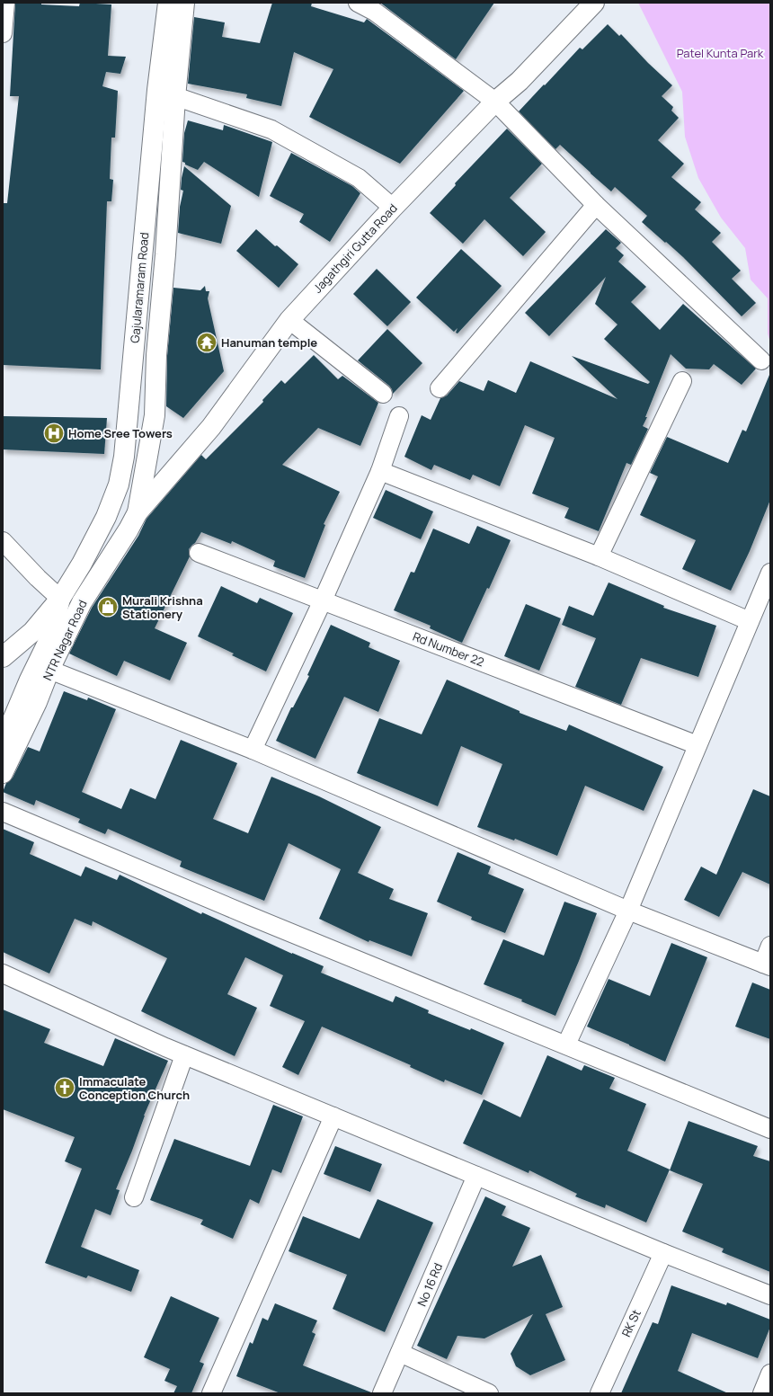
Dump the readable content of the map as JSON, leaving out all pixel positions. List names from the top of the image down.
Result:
{
  "streets": {
    "main road": ["Jagathgiri Gutta Road", "Gajularamaram Road", "NTR Nagar Road"],
    "street": ["Rd Number 22", "No 16 Rd", "RK St"]
  },
  "crossings": [
    ["Jagathgiri Gutta Road", "Gajularamaram Road"],
    ["Jagathgiri Gutta Road", "NTR Nagar Road"],
    ["Gajularamaram Road", "NTR Nagar Road"]
  ],
  "parks": ["Patel Kunta Park"],
  "places": {
    "temple": ["Hanuman temple"],
    "hospital": ["Home Sree Towers"],
    "shop": ["Murali Krishna Stationery"],
    "church": ["Immaculate Conception Church"]
  }
}
